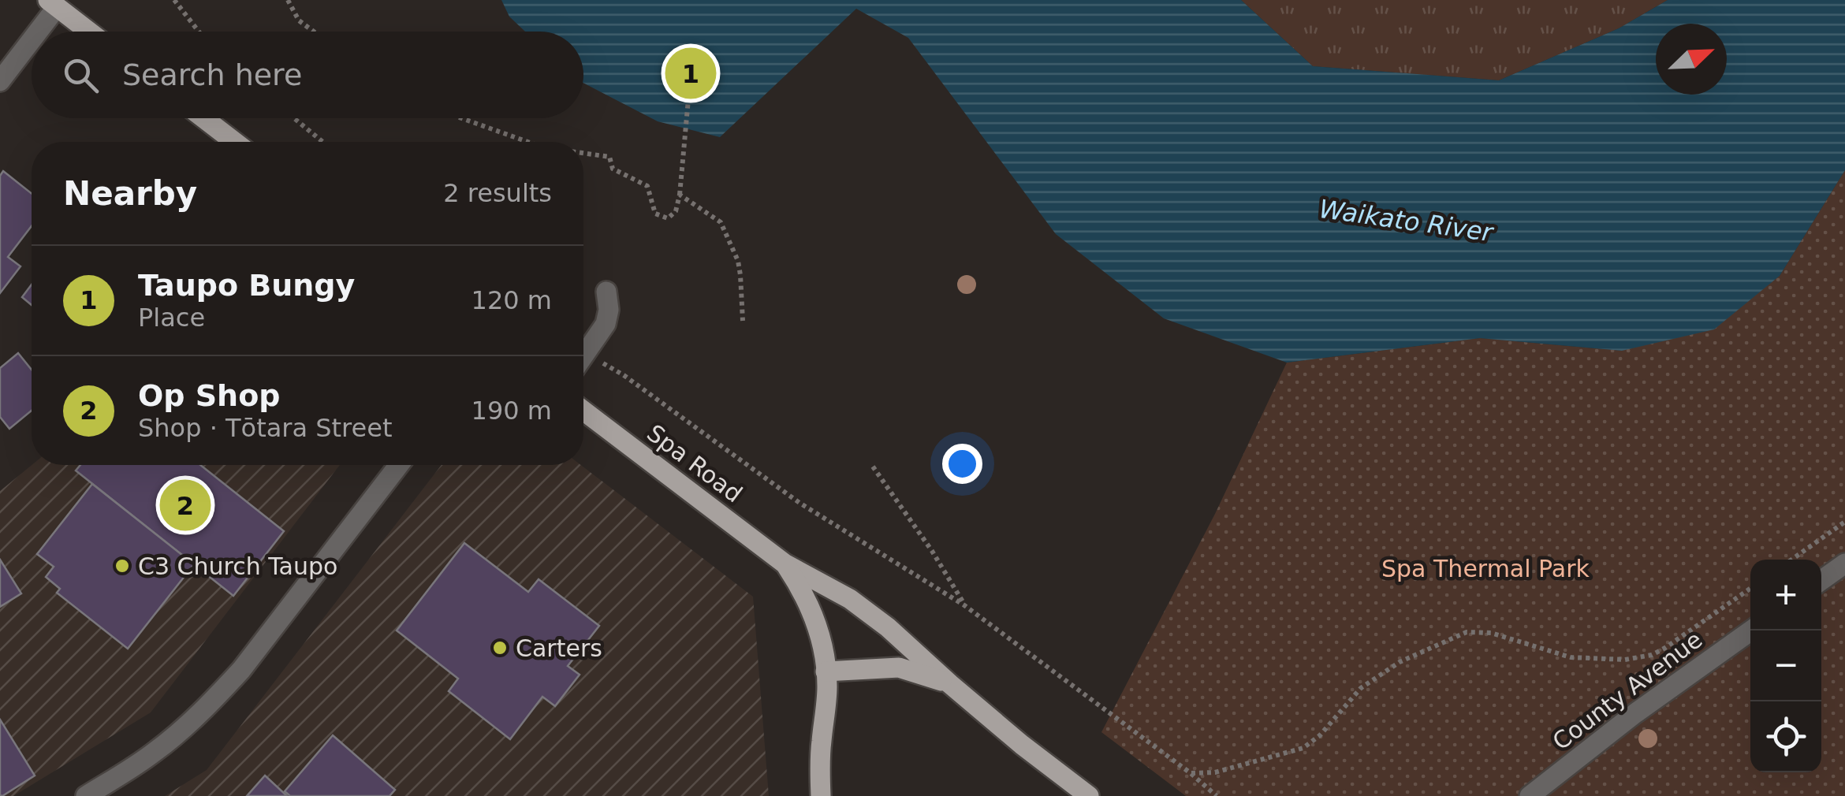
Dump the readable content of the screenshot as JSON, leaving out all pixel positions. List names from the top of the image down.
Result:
{
  "streets": {
    "main road": ["Spa Road"],
    "street": ["County Avenue"]
  },
  "water": ["Waikato River"],
  "parks": ["Spa Thermal Park"],
  "places": ["C3 Church Taupo", "Carters"],
  "north": "top right",
  "page": {
    "search": "Search here",
    "pins": ["1", "2"],
    "heading": ["Nearby", "2 results"],
    "list": [
      {
        "mark": "1",
        "name": "Taupo Bungy",
        "note": "Place",
        "value": "120 m"
      },
      {
        "mark": "2",
        "name": "Op Shop",
        "note": "Shop · Tōtara Street",
        "value": "190 m"
      }
    ],
    "map_buttons": ["+", "−"]
  }
}
